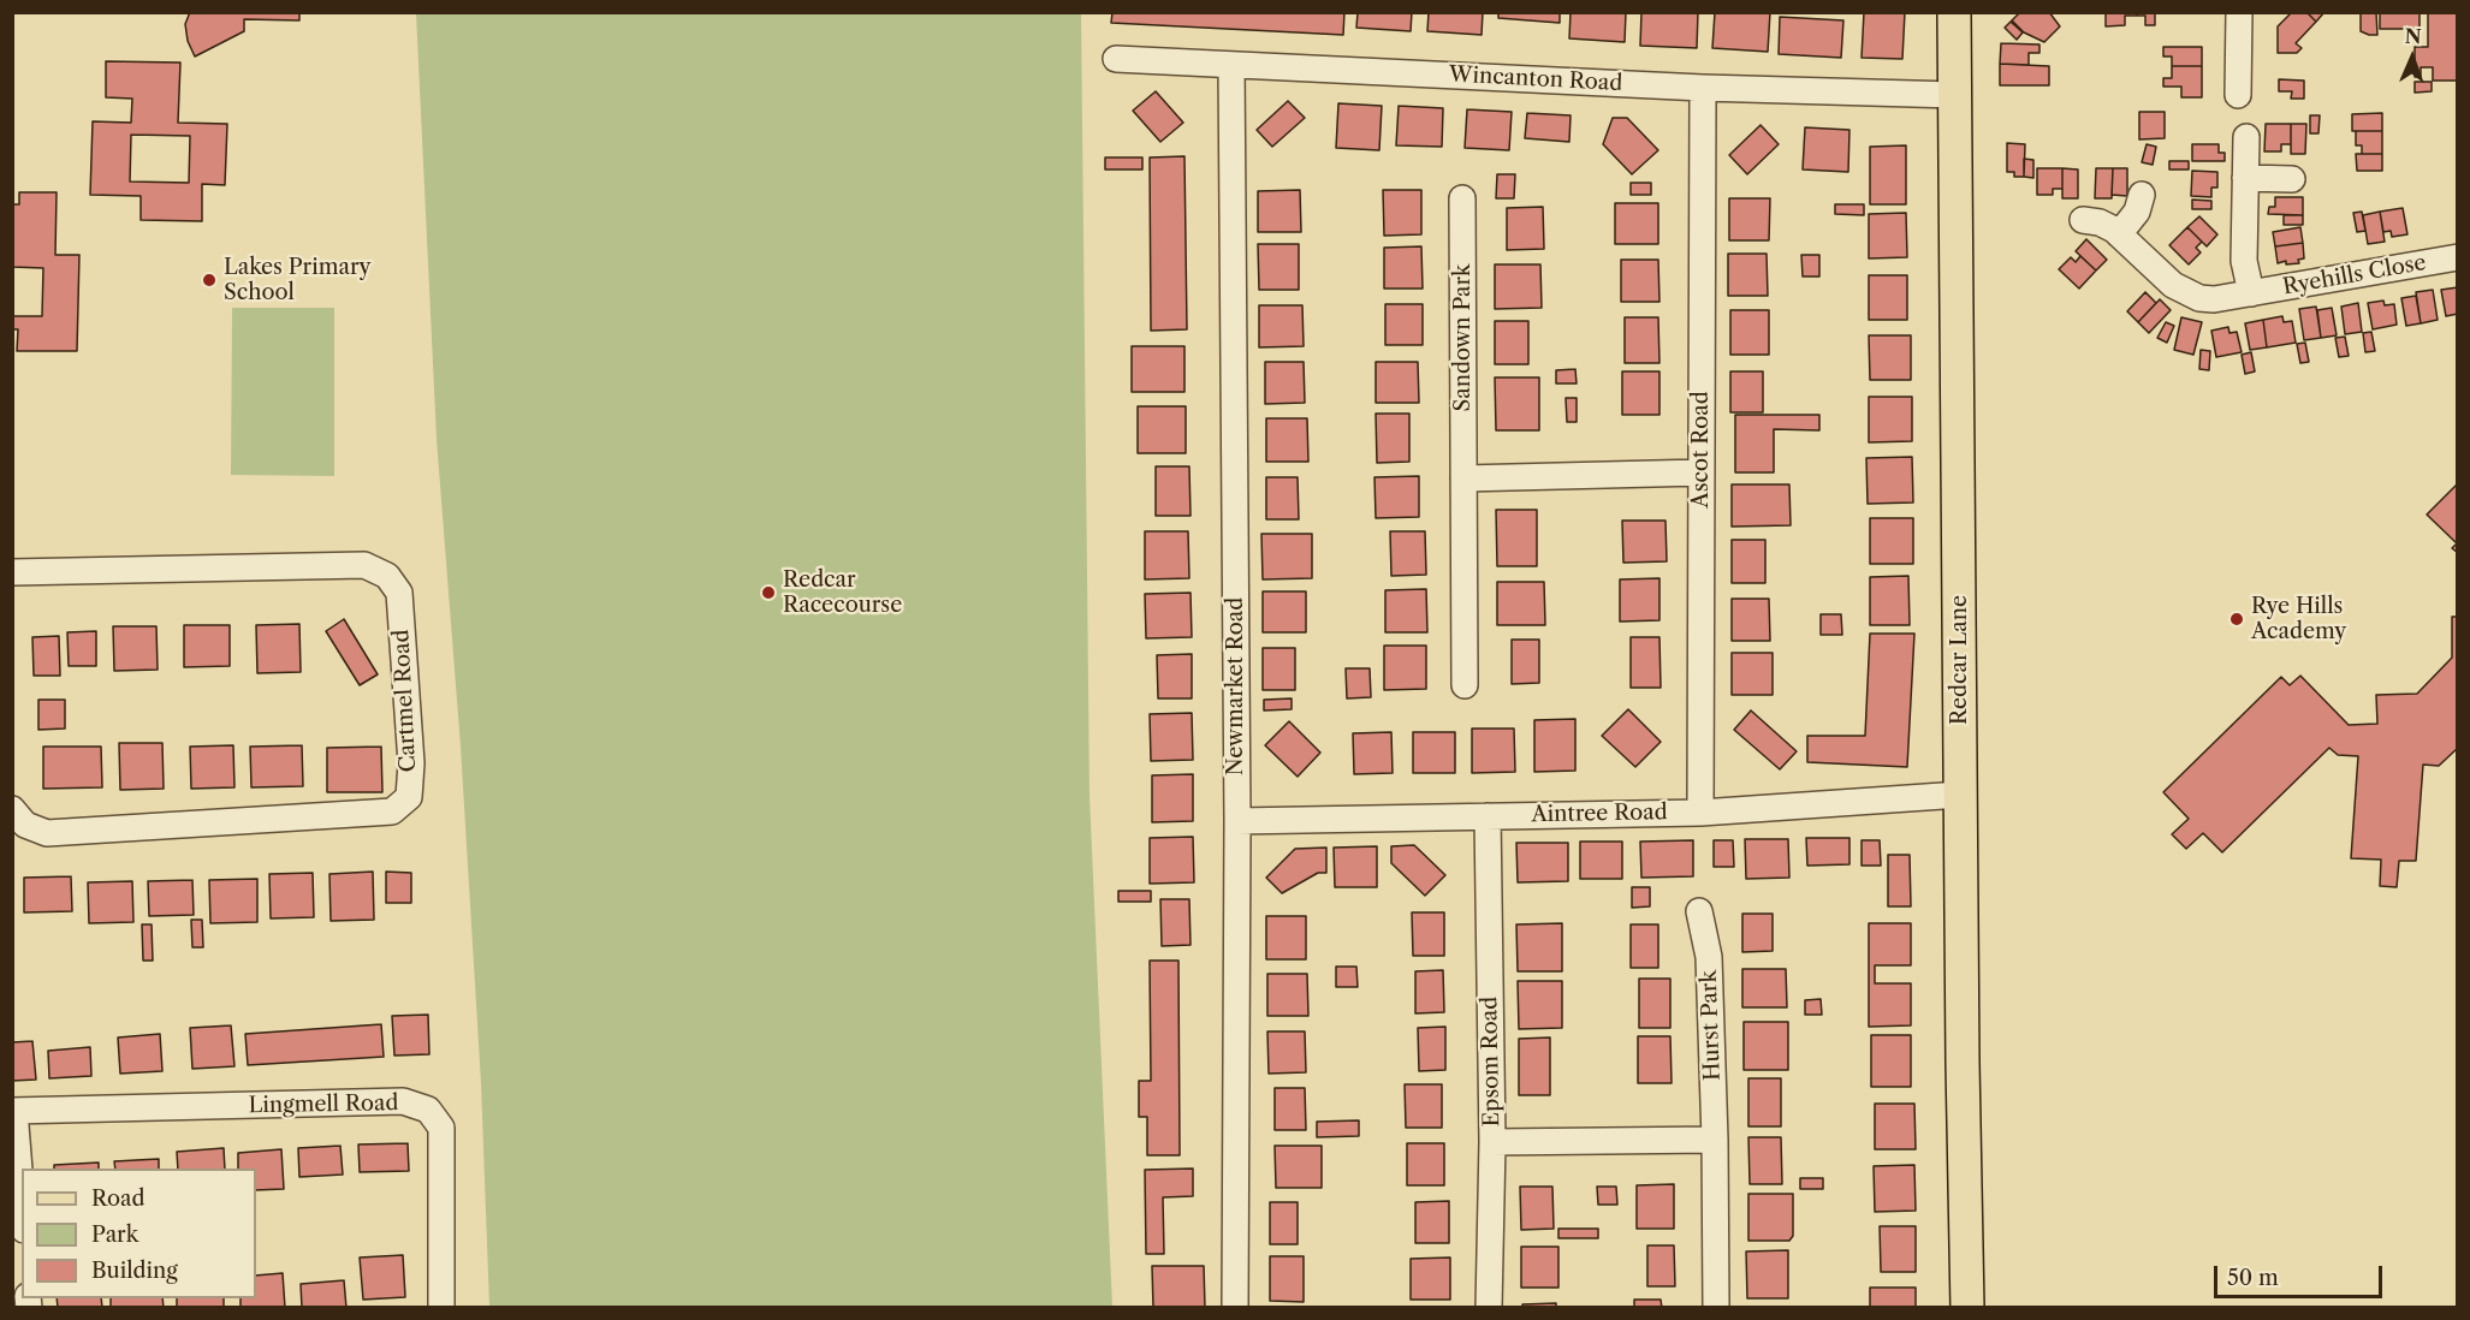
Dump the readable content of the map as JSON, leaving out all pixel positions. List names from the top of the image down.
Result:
{
  "streets": {
    "main road": ["Redcar Lane"],
    "street": [
      "Wincanton Road",
      "Ryehills Close",
      "Sandown Park",
      "Ascot Road",
      "Newmarket Road",
      "Cartmel Road",
      "Aintree Road",
      "Hurst Park",
      "Epsom Road",
      "Lingmell Road"
    ]
  },
  "crossings": [
    ["Wincanton Road", "Ascot Road"],
    ["Wincanton Road", "Redcar Lane"],
    ["Wincanton Road", "Newmarket Road"],
    ["Ascot Road", "Aintree Road"],
    ["Redcar Lane", "Aintree Road"],
    ["Newmarket Road", "Aintree Road"],
    ["Aintree Road", "Epsom Road"]
  ],
  "places": ["Lakes Primary School", "Redcar Racecourse", "Rye Hills Academy"],
  "legend": ["Road", "Park", "Building"],
  "scale_bar": "50 m",
  "north": "top"
}
